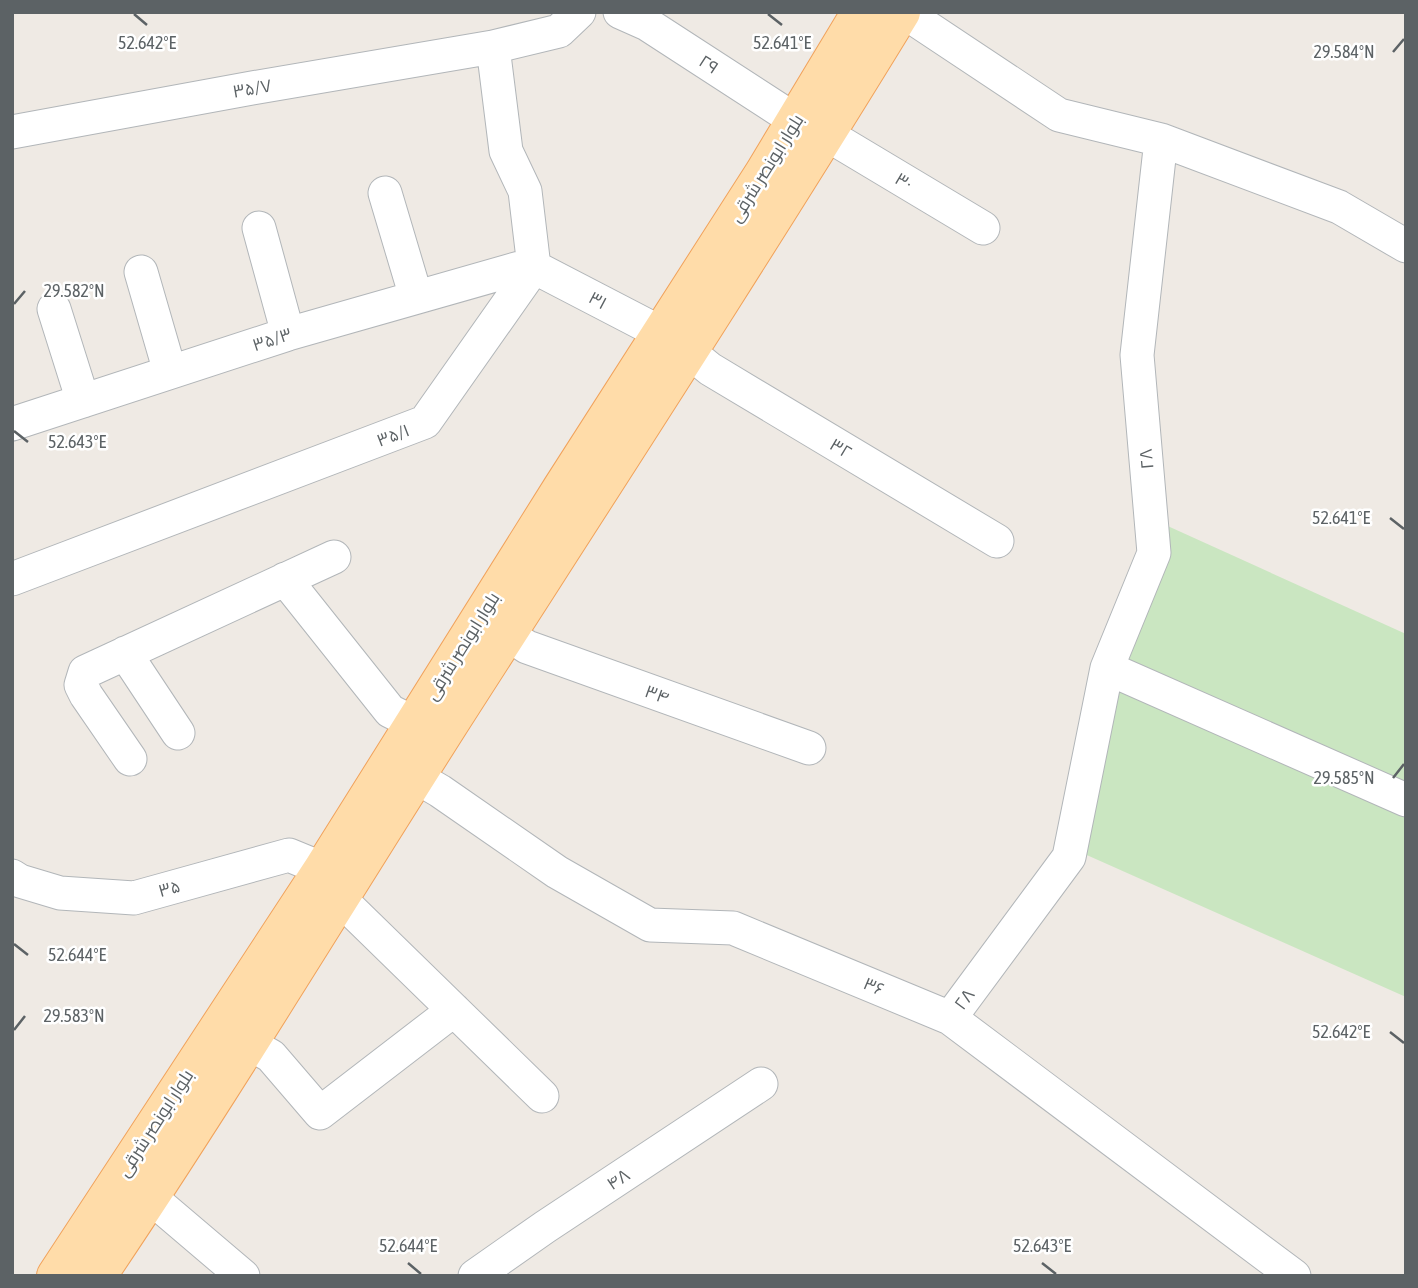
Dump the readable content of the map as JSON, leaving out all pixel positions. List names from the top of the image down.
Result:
{
  "streets": {
    "main road": ["بلوار ابونصر شرقی"],
    "street": [
      "۲۹",
      "۳۵/۷",
      "۳۰",
      "۳۱",
      "۳۵/۳",
      "۳۵/۱",
      "۳۲",
      "۲۸",
      "۳۴",
      "۳۵",
      "۳۶",
      "۴۸"
    ]
  },
  "crossings": [
    ["۲۹", "بلوار ابونصر شرقی"],
    ["۲۹", "۳۰"],
    ["بلوار ابونصر شرقی", "۳۰"],
    ["بلوار ابونصر شرقی", "۳۱"],
    ["بلوار ابونصر شرقی", "۳۲"],
    ["بلوار ابونصر شرقی", "۳۴"],
    ["بلوار ابونصر شرقی", "۳۵"],
    ["بلوار ابونصر شرقی", "۳۶"],
    ["۳۱", "۳۵/۳"],
    ["۳۱", "۳۵/۱"],
    ["۳۱", "۳۲"],
    ["۳۵/۳", "۳۵/۱"],
    ["۲۸", "۳۶"]
  ],
  "coordinates": [
    "52.642°E",
    "52.641°E",
    "29.584°N",
    "29.582°N",
    "52.643°E",
    "29.585°N",
    "52.644°E",
    "29.583°N"
  ]
}
